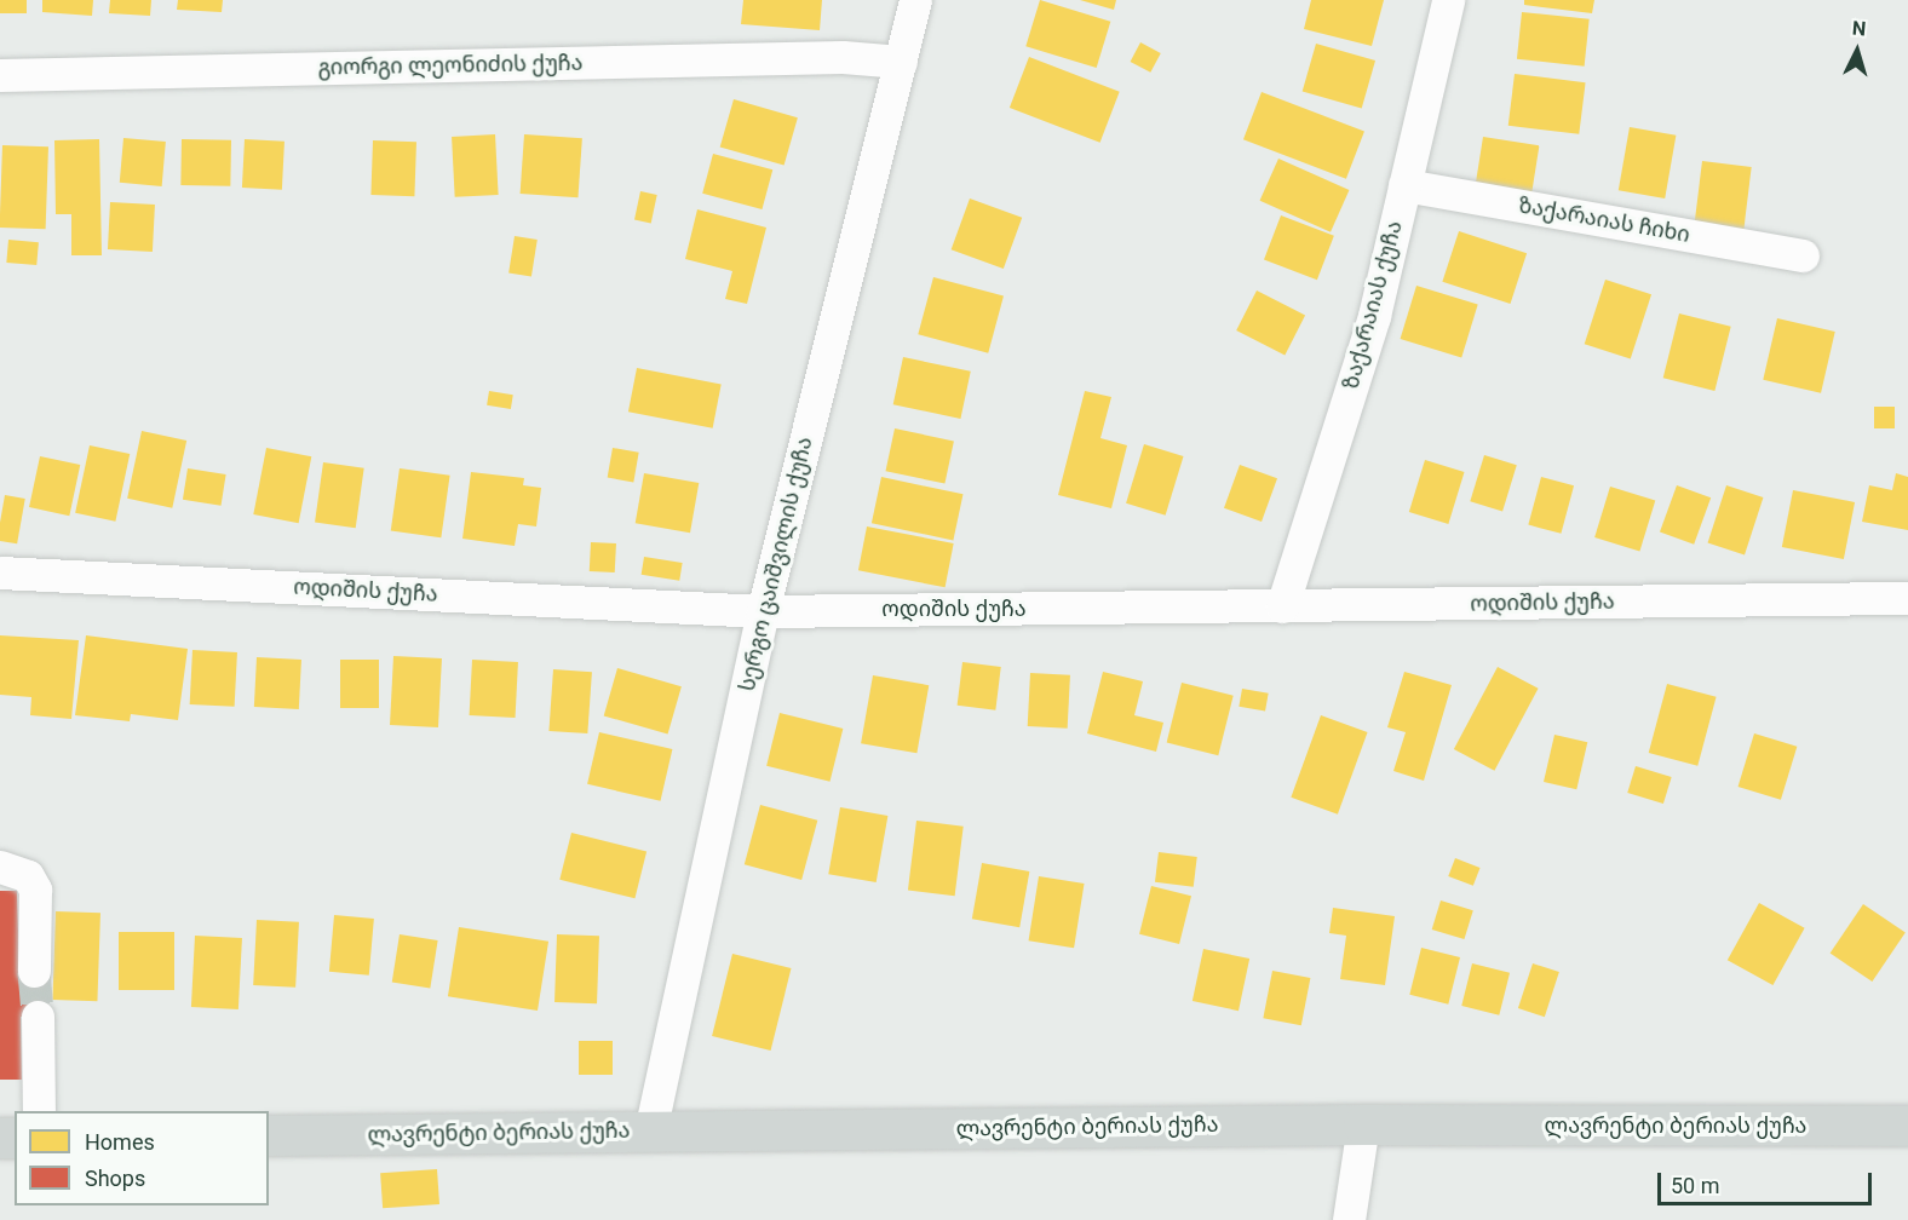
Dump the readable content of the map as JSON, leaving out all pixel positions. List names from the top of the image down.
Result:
{
  "streets": {
    "main road": ["ლავრენტი ბერიას ქუჩა"],
    "street": [
      "გიორგი ლეონიძის ქუჩა",
      "ზაქარაიას ჩიხი",
      "ზაქარაიას ქუჩა",
      "სერგო ცაიშვილის ქუჩა",
      "ოდიშის ქუჩა"
    ]
  },
  "crossings": [
    ["გიორგი ლეონიძის ქუჩა", "სერგო ცაიშვილის ქუჩა"],
    ["ზაქარაიას ჩიხი", "ზაქარაიას ქუჩა"],
    ["ზაქარაიას ქუჩა", "ოდიშის ქუჩა"],
    ["სერგო ცაიშვილის ქუჩა", "ოდიშის ქუჩა"],
    ["სერგო ცაიშვილის ქუჩა", "ლავრენტი ბერიას ქუჩა"]
  ],
  "legend": ["Homes", "Shops"],
  "scale_bar": "50 m",
  "north": "top"
}
